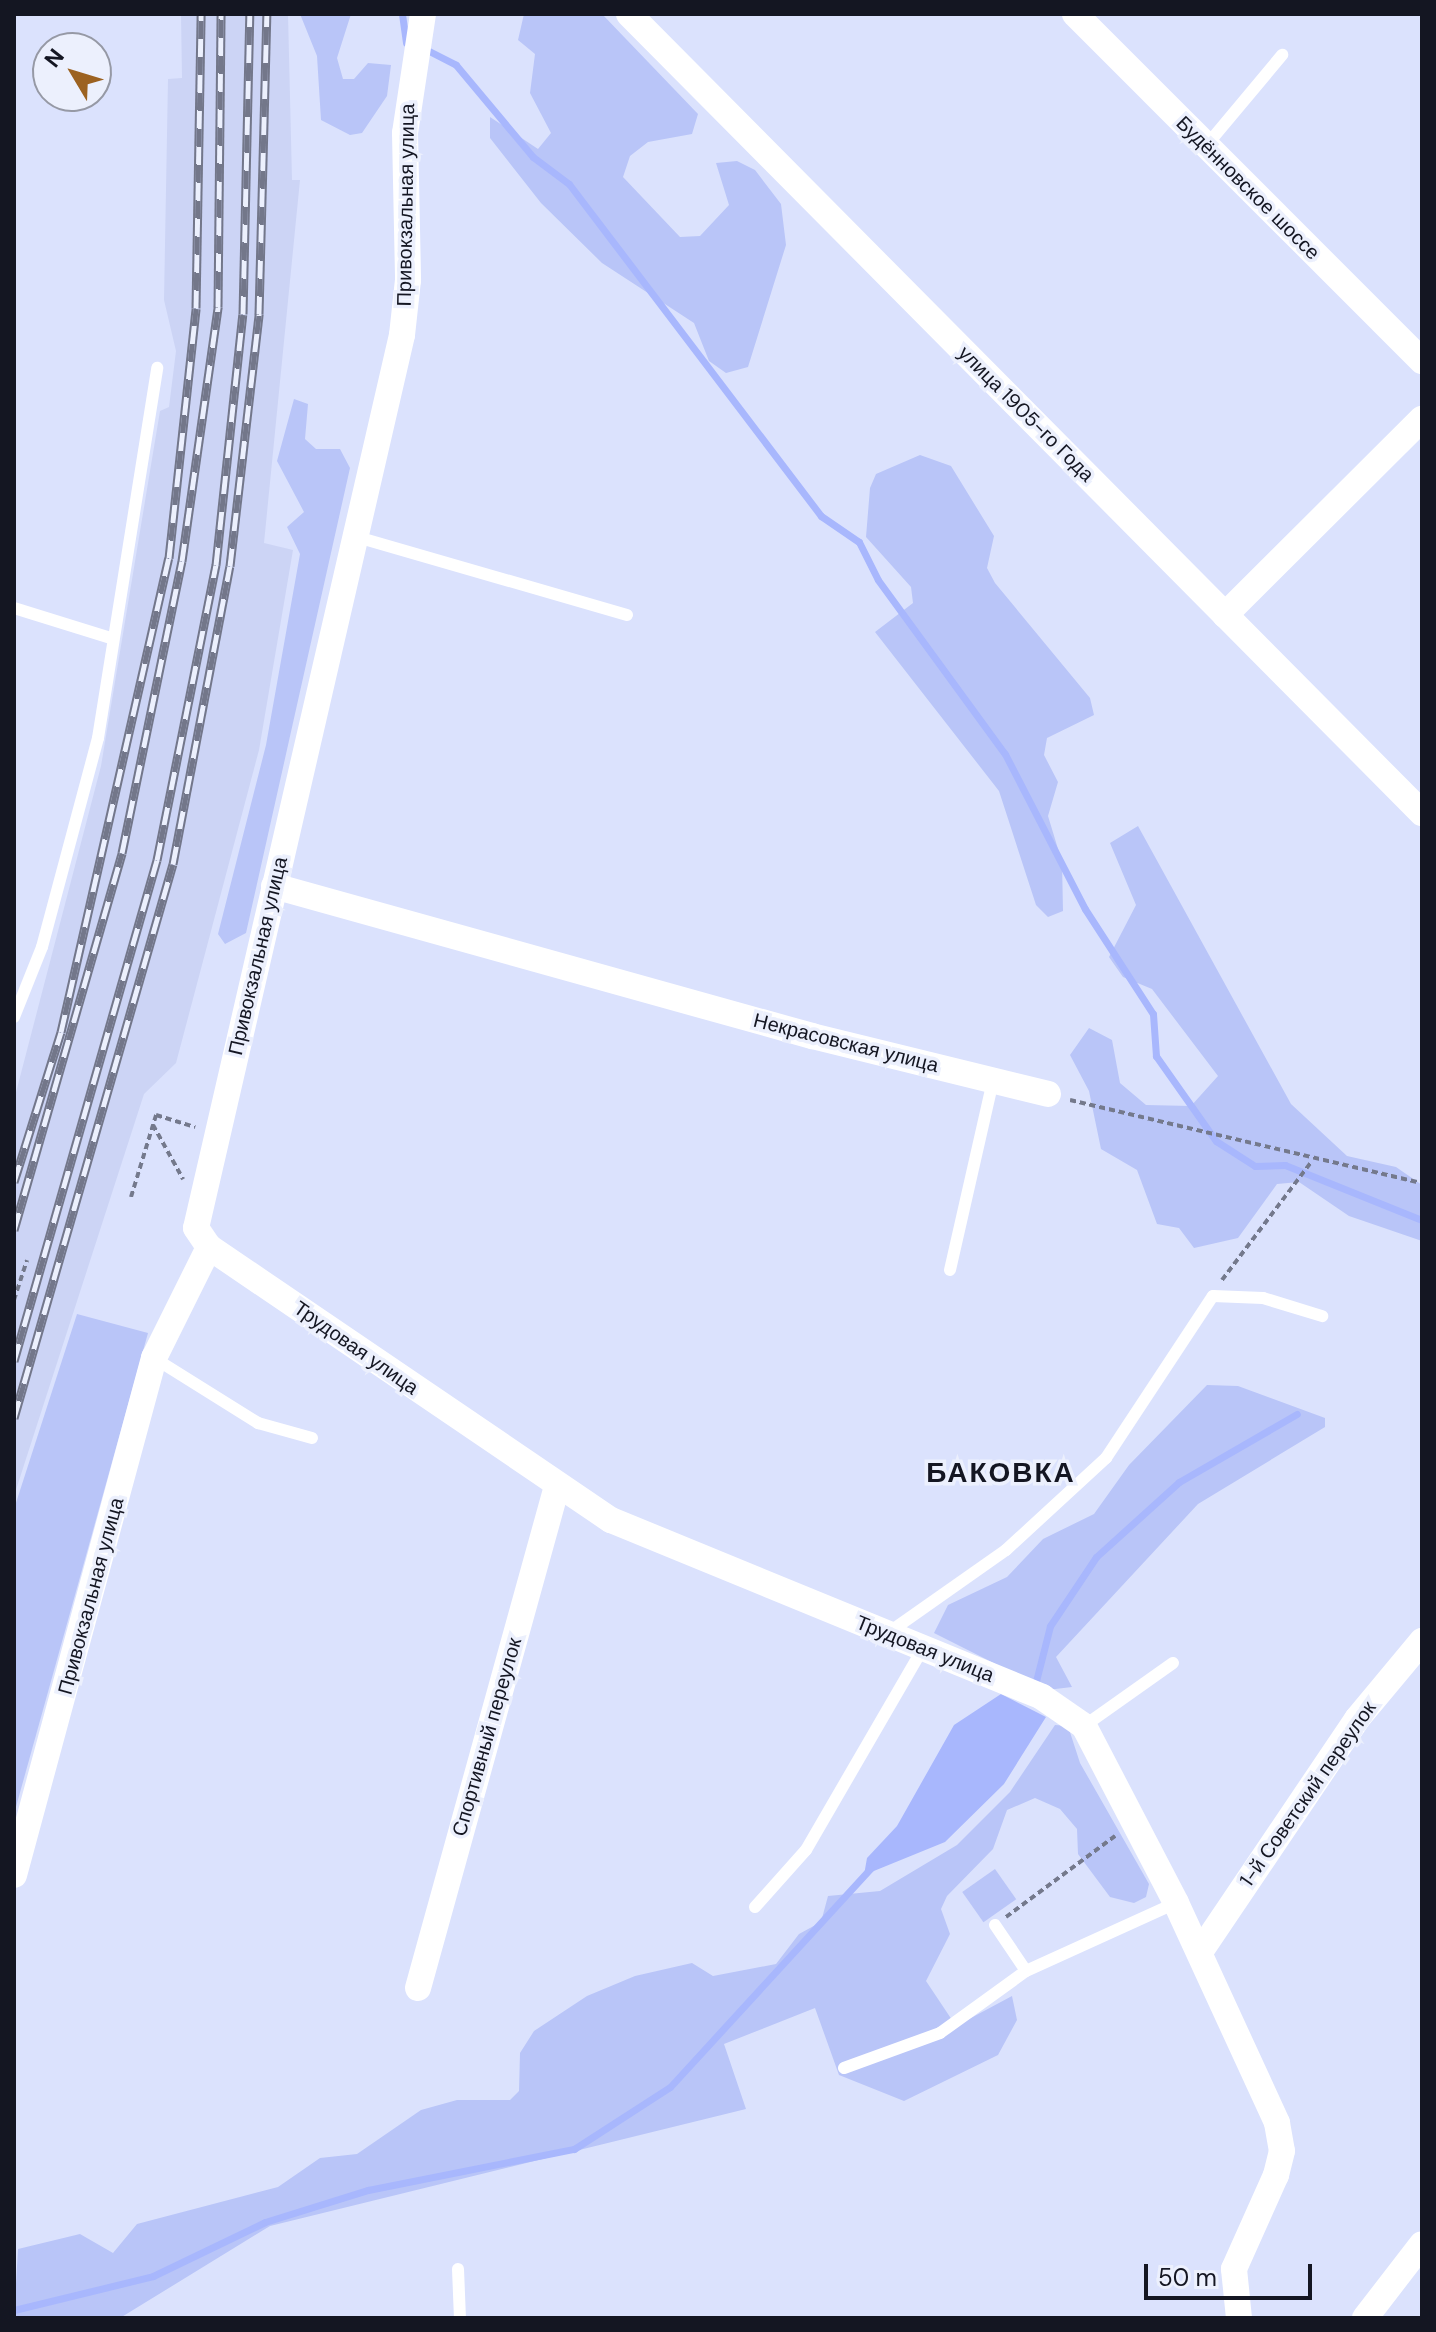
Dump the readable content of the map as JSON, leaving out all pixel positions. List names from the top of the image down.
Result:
{
  "streets": {
    "street": [
      "Будённовское шоссе",
      "Привокзальная улица",
      "улица 1905-го Года",
      "Некрасовская улица",
      "Трудовая улица",
      "Спортивный переулок",
      "1-й Советский переулок"
    ]
  },
  "crossings": [
    ["Привокзальная улица", "Некрасовская улица"],
    ["Привокзальная улица", "Трудовая улица"],
    ["Трудовая улица", "Спортивный переулок"],
    ["Трудовая улица", "1-й Советский переулок"]
  ],
  "districts": ["БАКОВКА"],
  "scale_bar": "50 m",
  "north": "top left"
}
